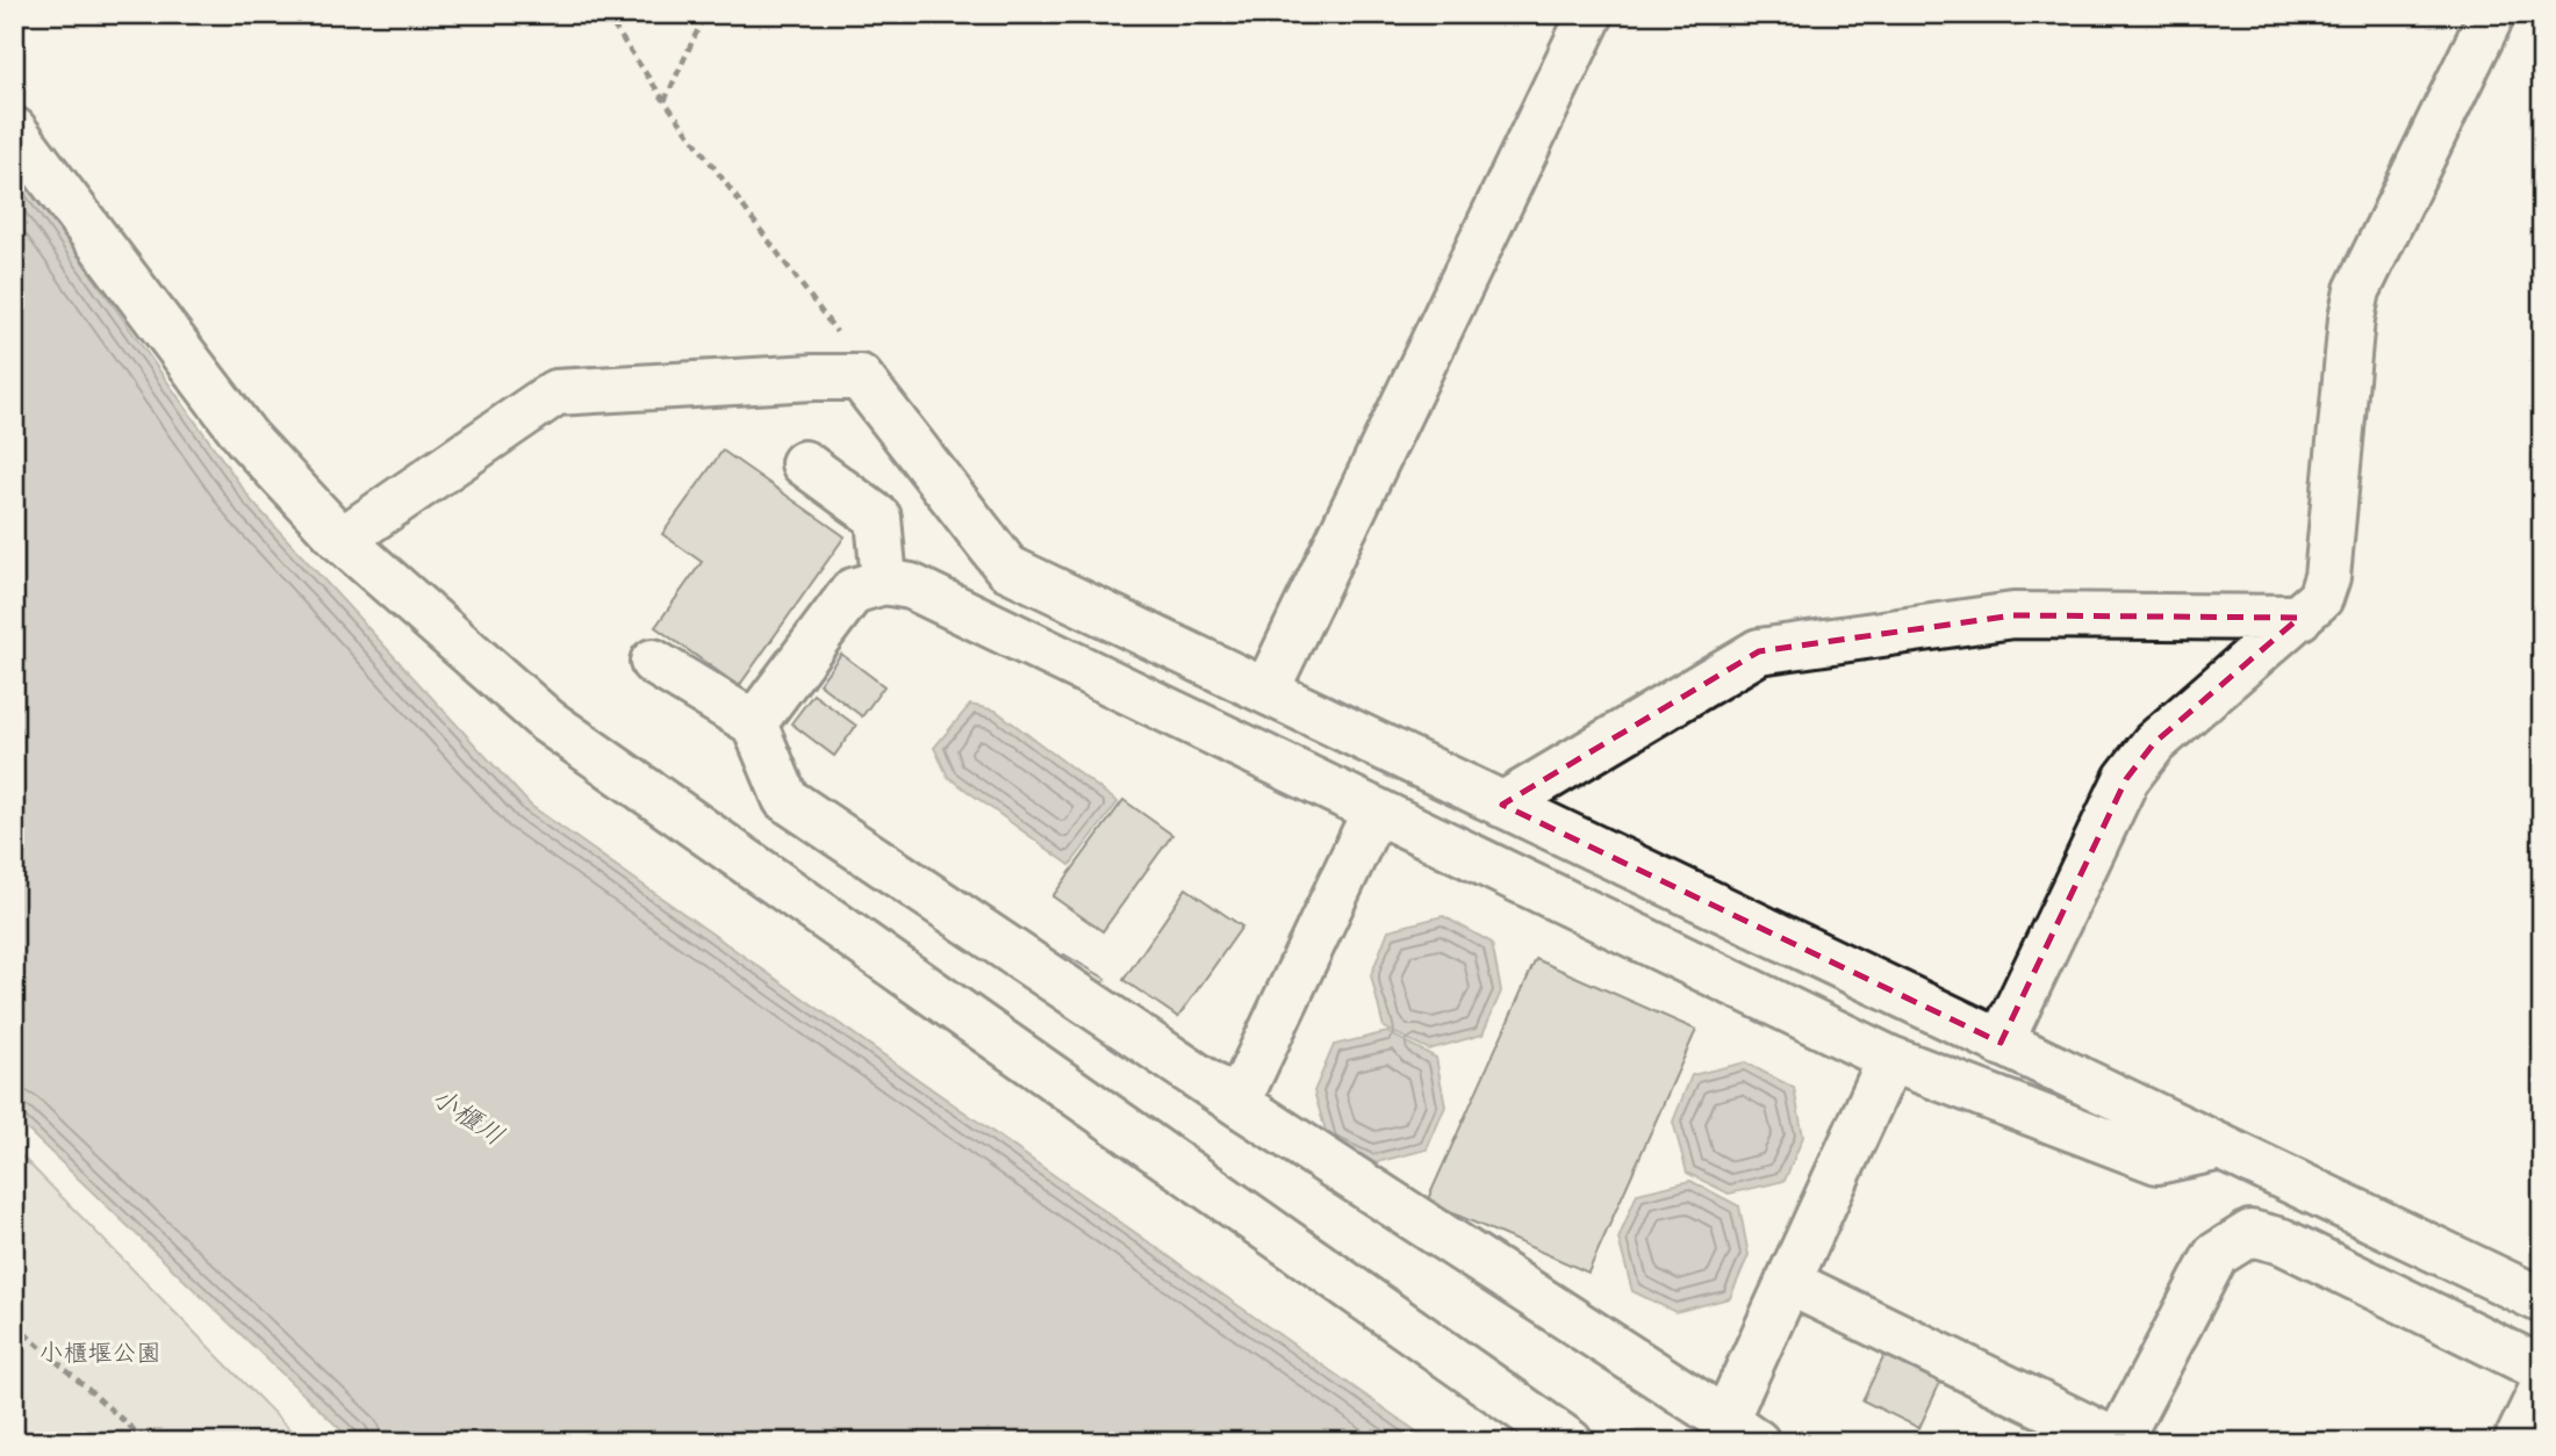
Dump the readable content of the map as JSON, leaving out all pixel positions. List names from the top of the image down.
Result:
{
  "water": ["小櫃川"],
  "parks": ["小櫃堰公園"]
}
